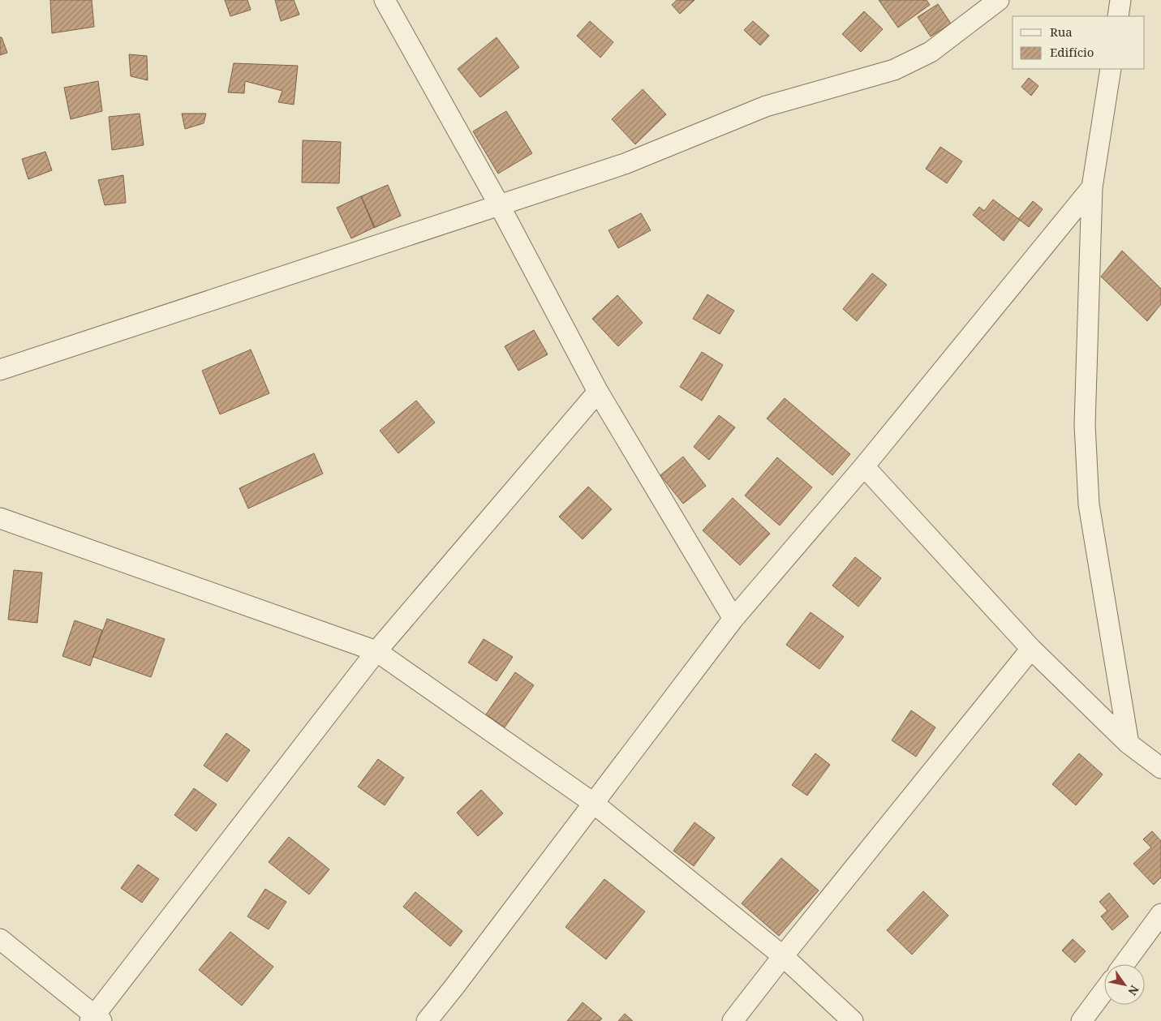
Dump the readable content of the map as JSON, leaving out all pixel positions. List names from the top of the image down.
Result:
{
  "legend": ["Rua", "Edifício"],
  "north": "bottom right"
}
